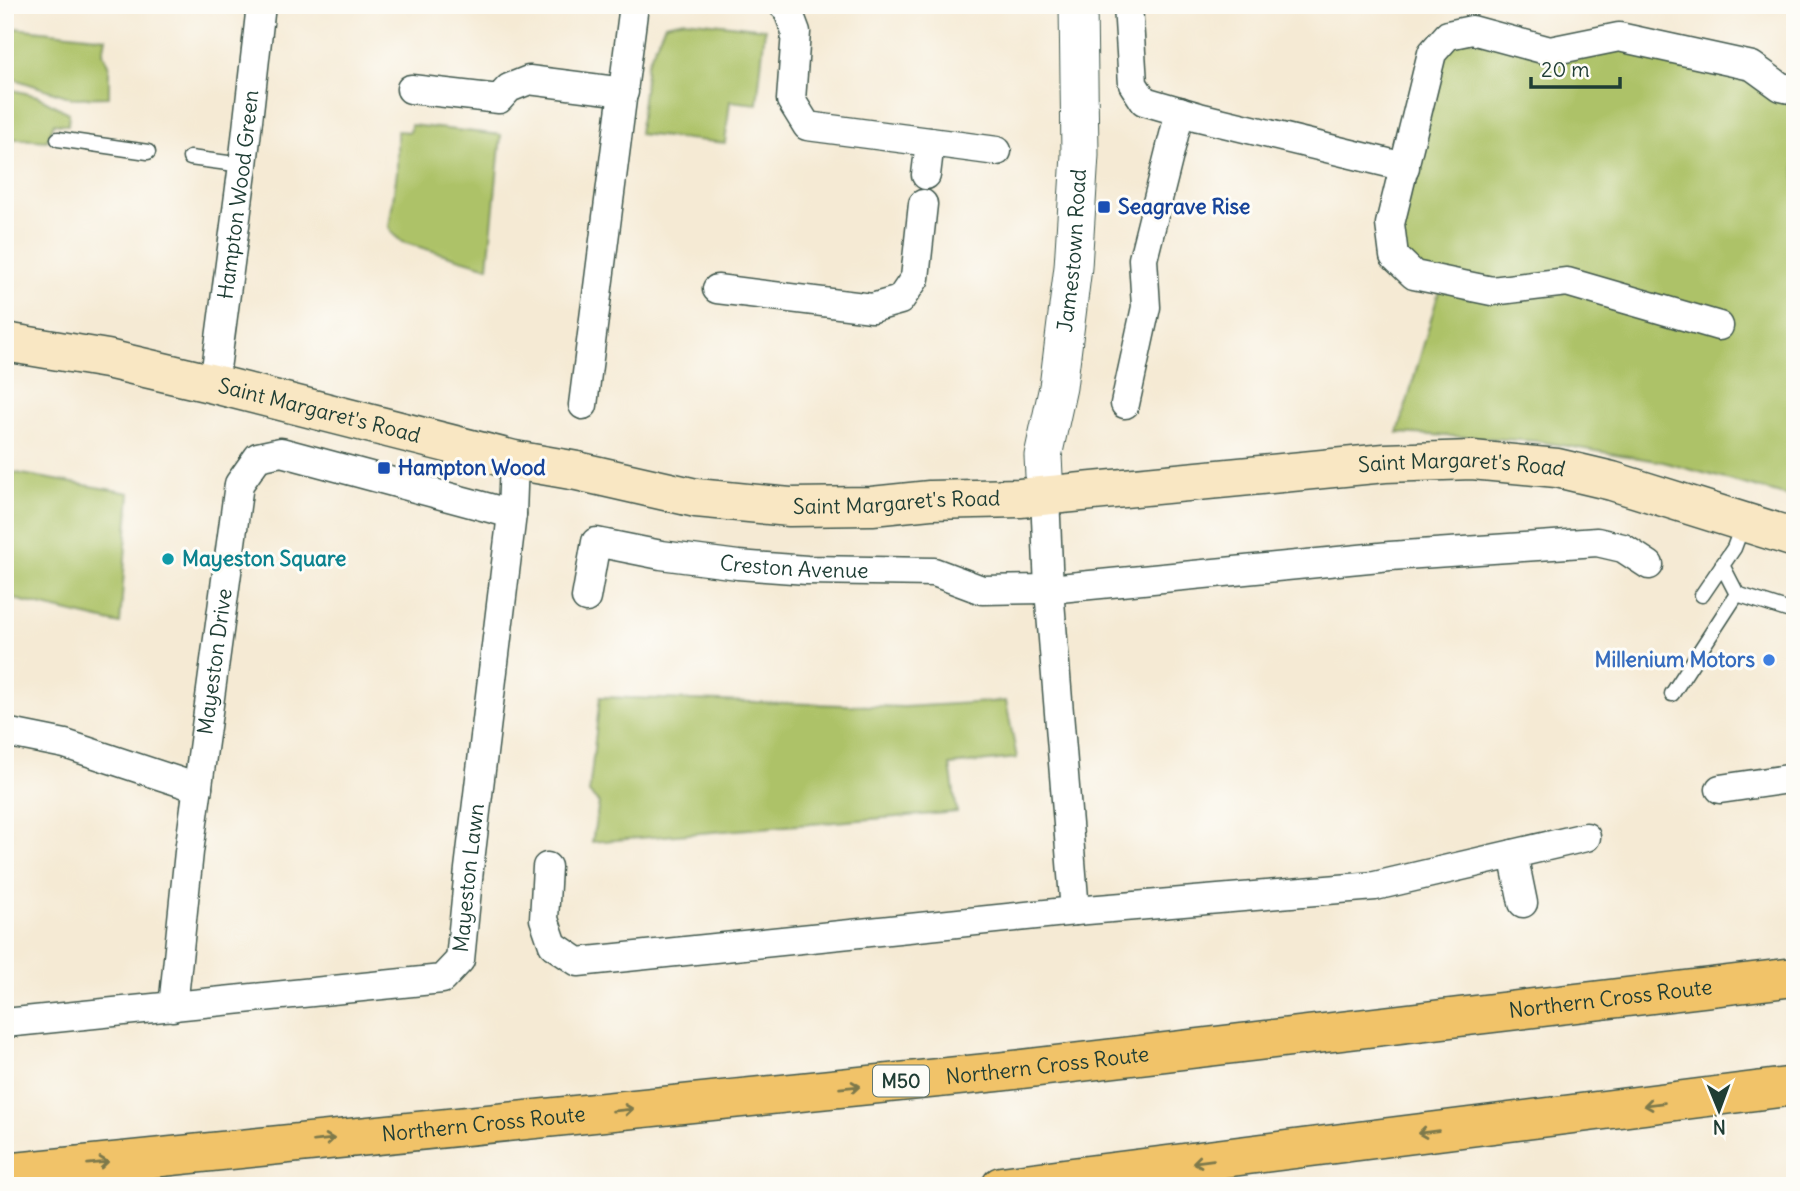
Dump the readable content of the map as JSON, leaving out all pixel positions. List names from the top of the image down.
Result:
{
  "streets": {
    "highway": ["Northern Cross Route", "M50"],
    "main road": ["Saint Margaret's Road"],
    "street": [
      "Hampton Wood Green",
      "Jamestown Road",
      "Creston Avenue",
      "Mayeston Drive",
      "Mayeston Lawn"
    ]
  },
  "crossings": [
    ["Hampton Wood Green", "Saint Margaret's Road"],
    ["Jamestown Road", "Saint Margaret's Road"],
    ["Saint Margaret's Road", "Mayeston Lawn"],
    ["Mayeston Drive", "Mayeston Lawn"]
  ],
  "places": {
    "transit": ["Seagrave Rise", "Hampton Wood"],
    "other": ["Mayeston Square", "Millenium Motors"]
  },
  "scale_bar": "20 m",
  "north": "bottom"
}
